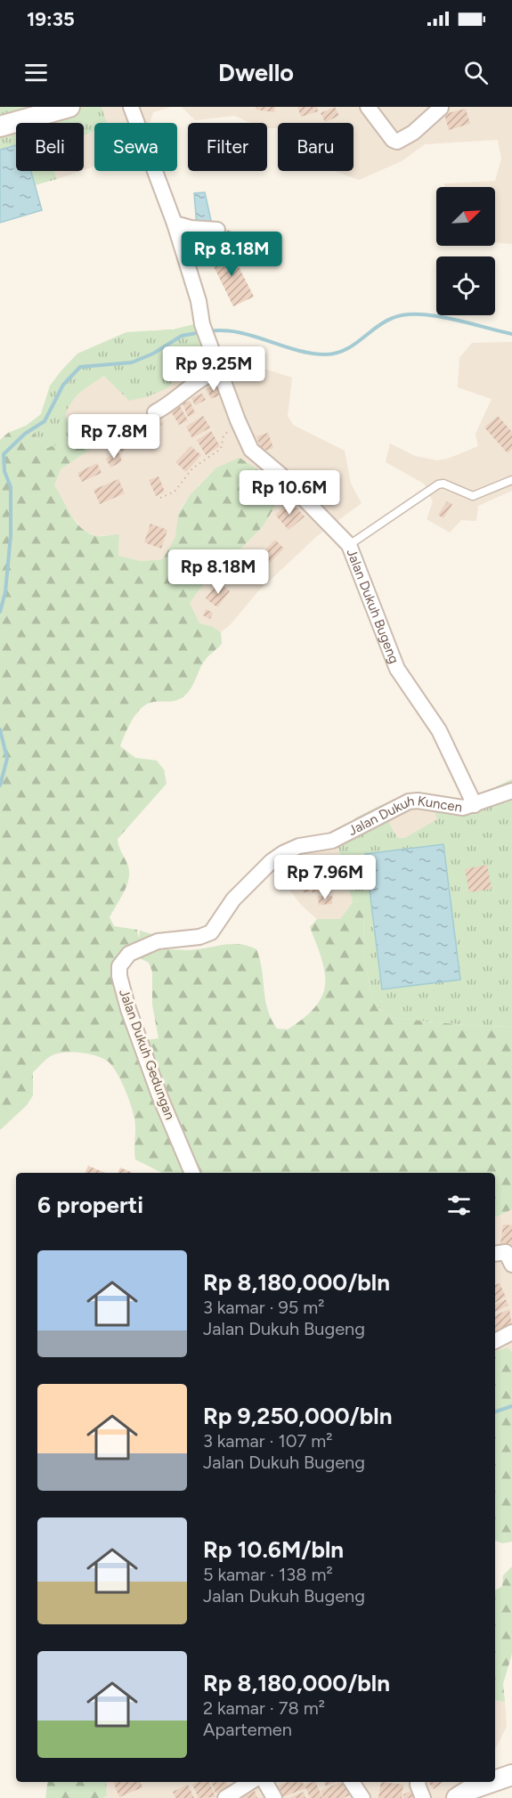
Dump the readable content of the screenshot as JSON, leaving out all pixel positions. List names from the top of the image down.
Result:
{
  "streets": {
    "street": ["Jalan Dukuh Bugeng", "Jalan Dukuh Kuncen", "Jalan Dukuh Gedungan"]
  },
  "crossings": [
    ["Jalan Dukuh Bugeng", "Jalan Dukuh Kuncen"],
    ["Jalan Dukuh Kuncen", "Jalan Dukuh Gedungan"]
  ],
  "north": "top right",
  "page": {
    "status": "19:35",
    "header": "Dwello",
    "chip": [
      "Beli",
      "Sewa",
      "Filter",
      "Baru"
    ],
    "price": [
      "Rp 8.18M",
      "Rp 9.25M",
      "Rp 7.8M",
      "Rp 10.6M",
      "Rp 8.18M",
      "Rp 7.96M"
    ],
    "heading": "6 properti",
    "list": [
      {
        "name": "Rp 8,180,000/bln",
        "note": "3 kamar · 95 m² · Jalan Dukuh Bugeng"
      },
      {
        "name": "Rp 9,250,000/bln",
        "note": "3 kamar · 107 m² · Jalan Dukuh Bugeng"
      },
      {
        "name": "Rp 10.6M/bln",
        "note": "5 kamar · 138 m² · Jalan Dukuh Bugeng"
      },
      {
        "name": "Rp 8,180,000/bln",
        "note": "2 kamar · 78 m² · Apartemen"
      }
    ]
  }
}
